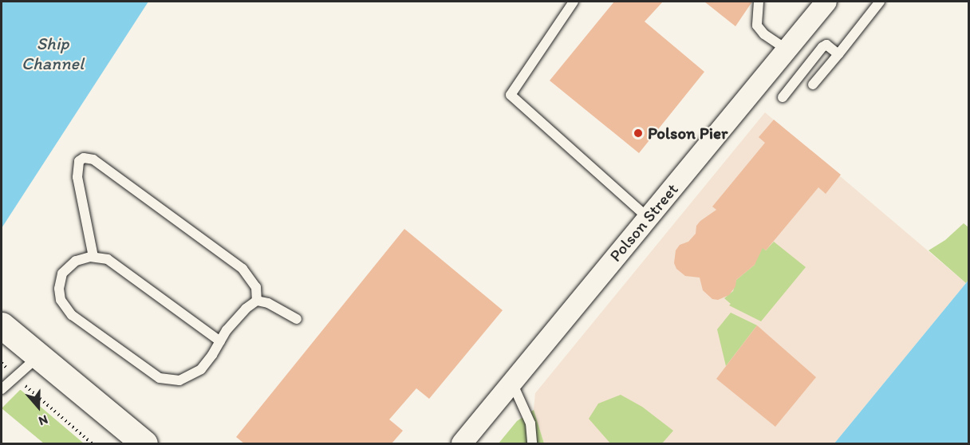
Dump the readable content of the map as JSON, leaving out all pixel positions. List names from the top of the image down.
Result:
{
  "streets": {
    "street": ["Polson Street"]
  },
  "water": ["Ship Channel"],
  "places": ["Polson Pier"],
  "north": "bottom"
}
